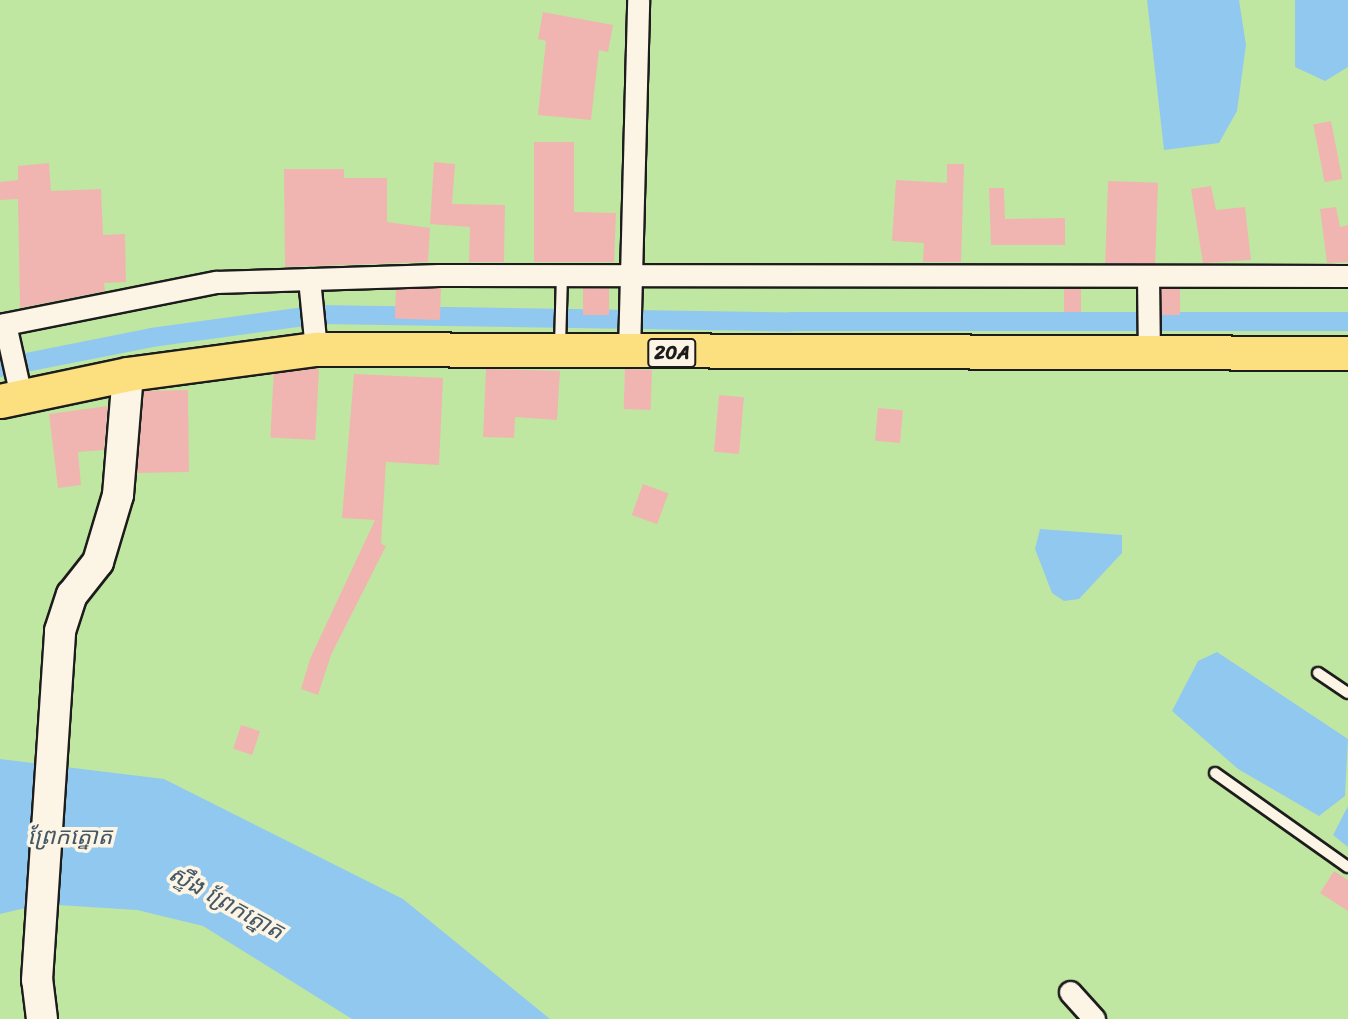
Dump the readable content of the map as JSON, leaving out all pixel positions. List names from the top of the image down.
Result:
{
  "streets": {
    "main road": ["20A"]
  },
  "water": ["ព្រែកត្នោត", "ស្ទឹង ព្រែកត្នោត"]
}
